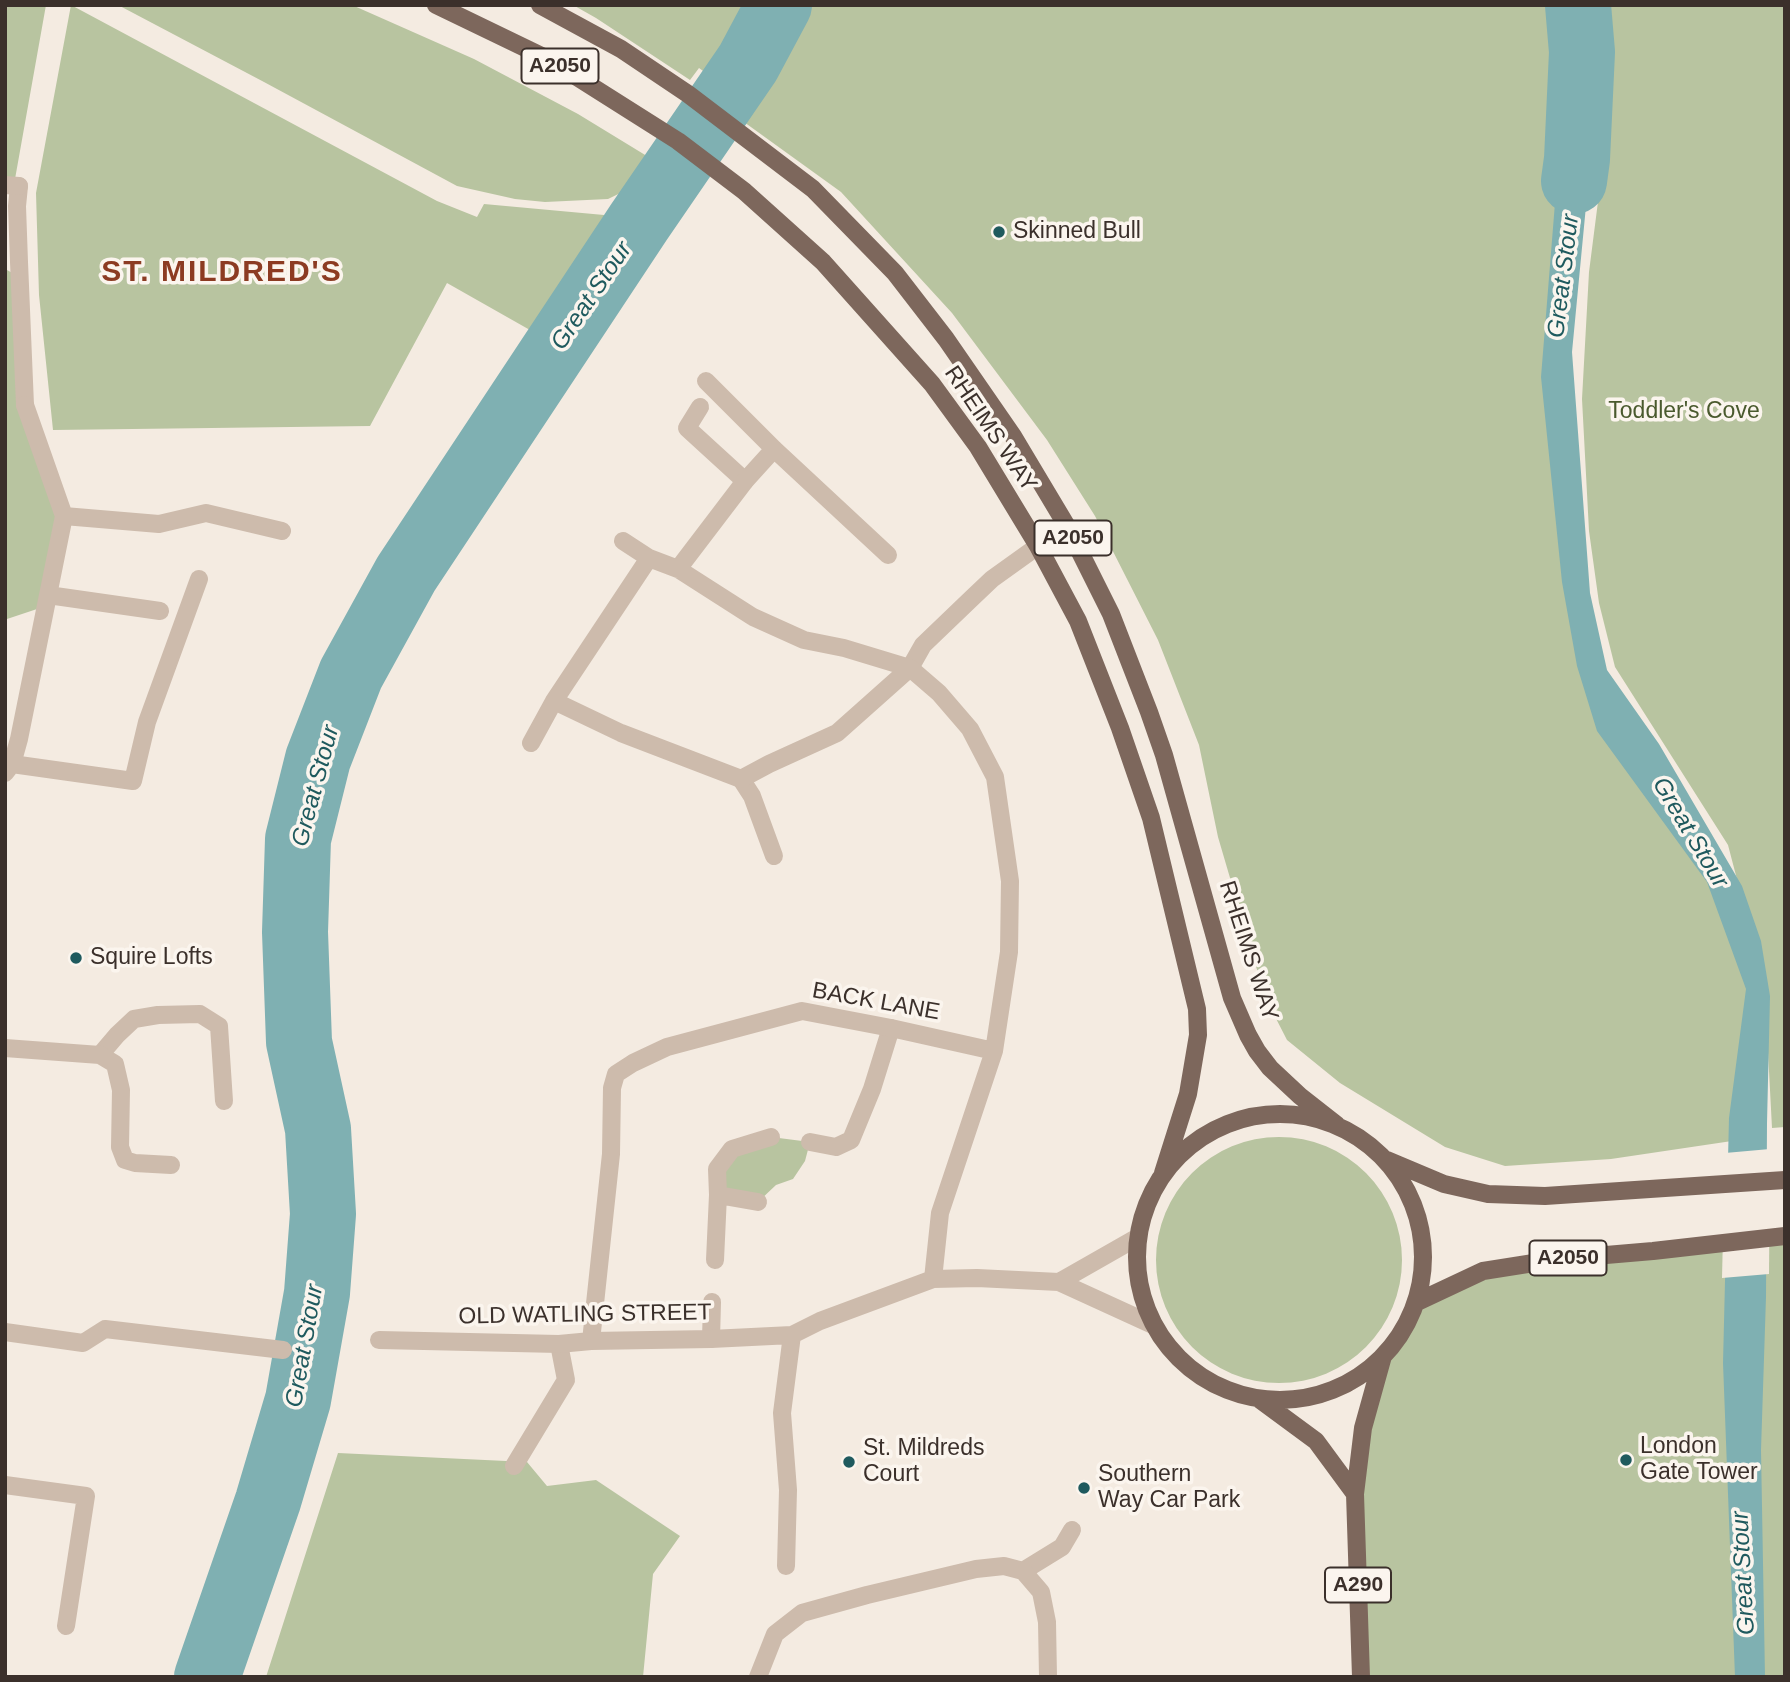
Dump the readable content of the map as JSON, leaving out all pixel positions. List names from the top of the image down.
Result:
{
  "streets": {
    "main road": ["A2050", "RHEIMS WAY", "A290"],
    "street": ["BACK LANE", "OLD WATLING STREET"]
  },
  "crossings": [
    ["BACK LANE", "OLD WATLING STREET"]
  ],
  "districts": ["ST. MILDRED'S"],
  "water": ["Great Stour"],
  "parks": ["Toddler's Cove"],
  "places": [
    "Skinned Bull",
    "Squire Lofts",
    "London Gate Tower",
    "St. Mildreds Court",
    "Southern Way Car Park"
  ]
}
